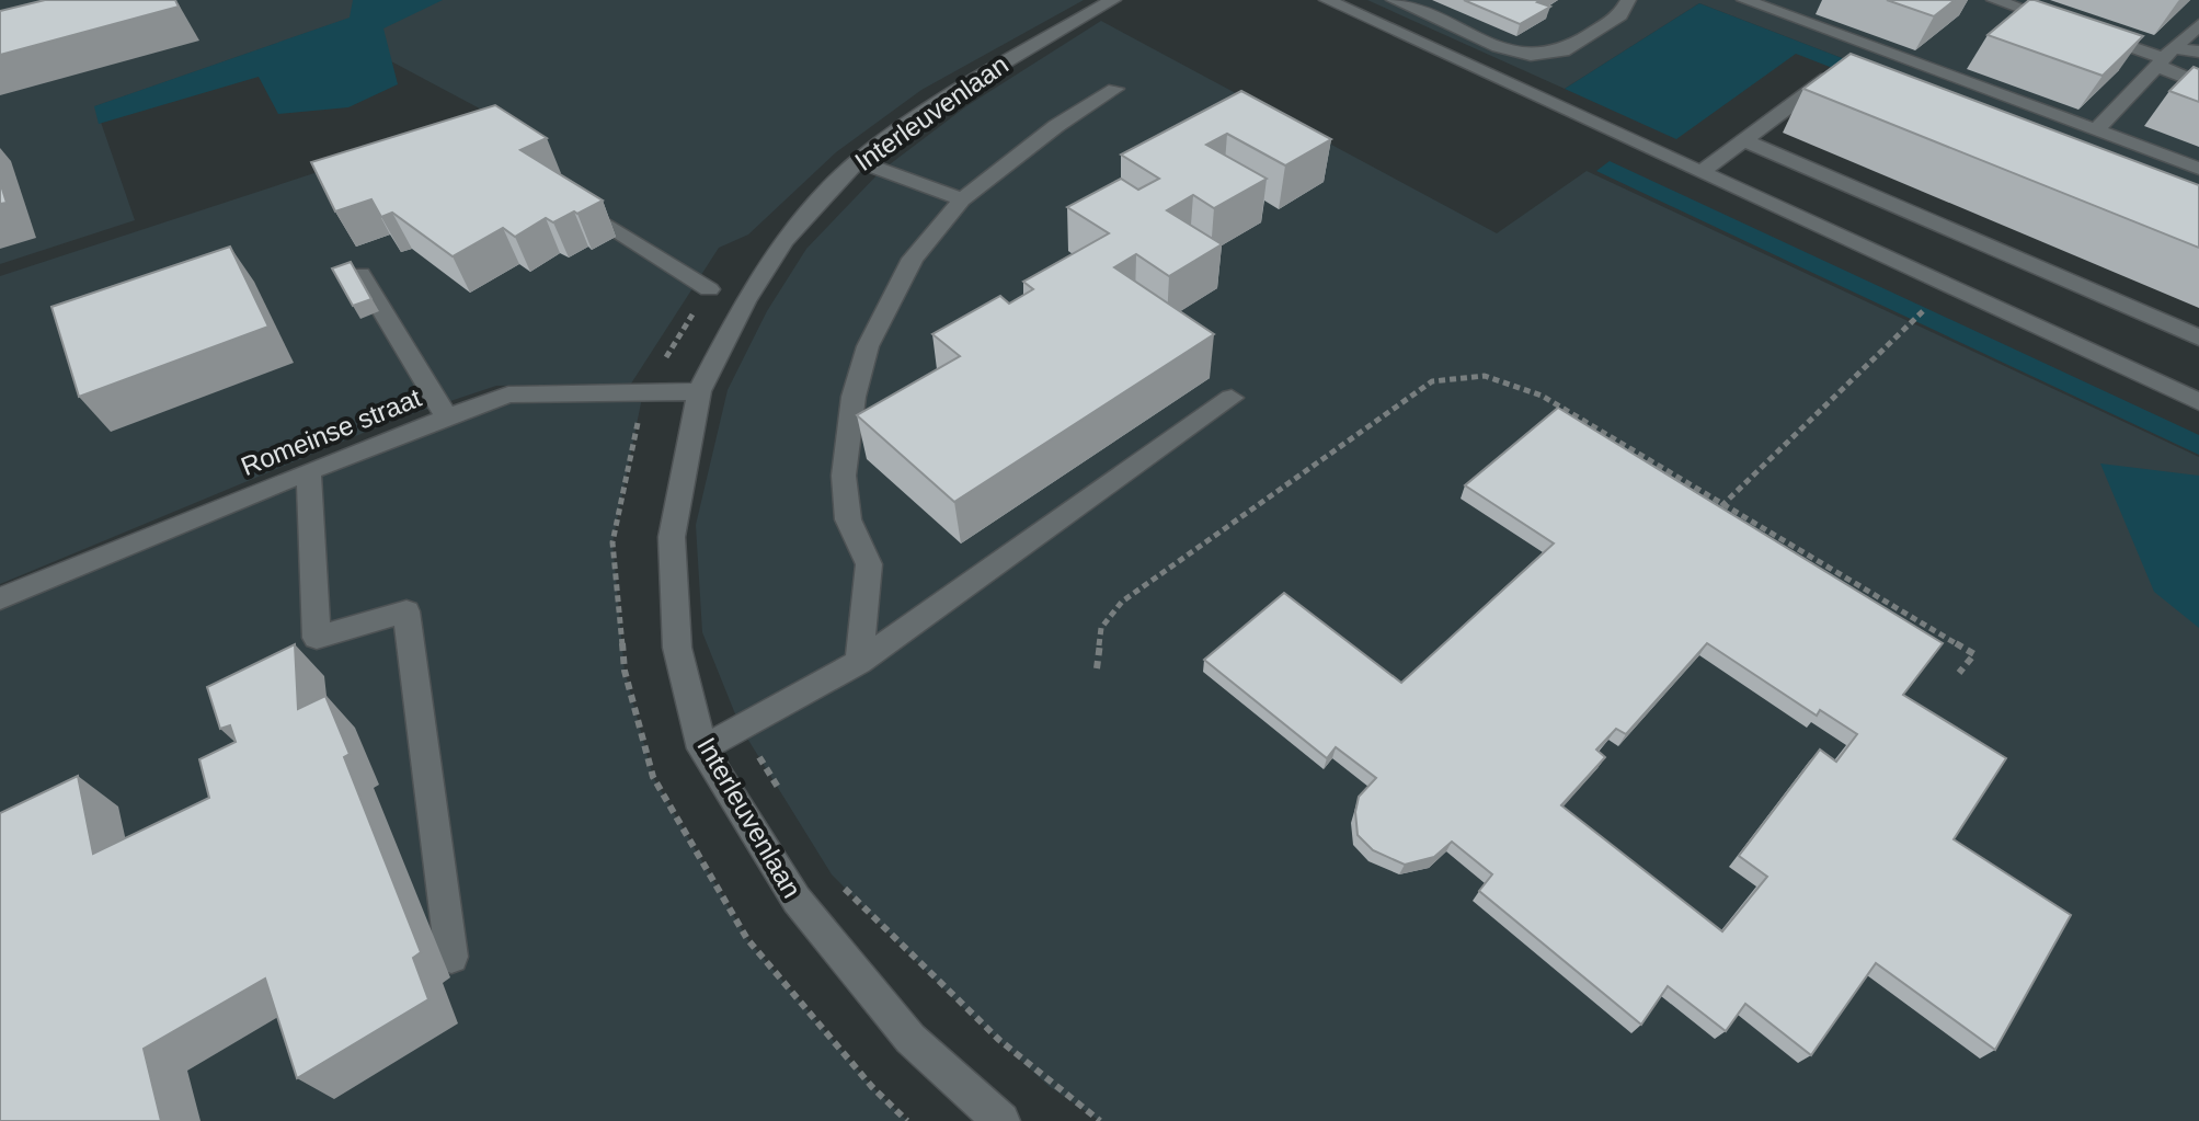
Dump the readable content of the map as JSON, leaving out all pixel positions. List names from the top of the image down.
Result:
{
  "streets": {
    "street": ["Interleuvenlaan", "Romeinse straat"]
  },
  "crossings": [
    ["Interleuvenlaan", "Romeinse straat"]
  ]
}
